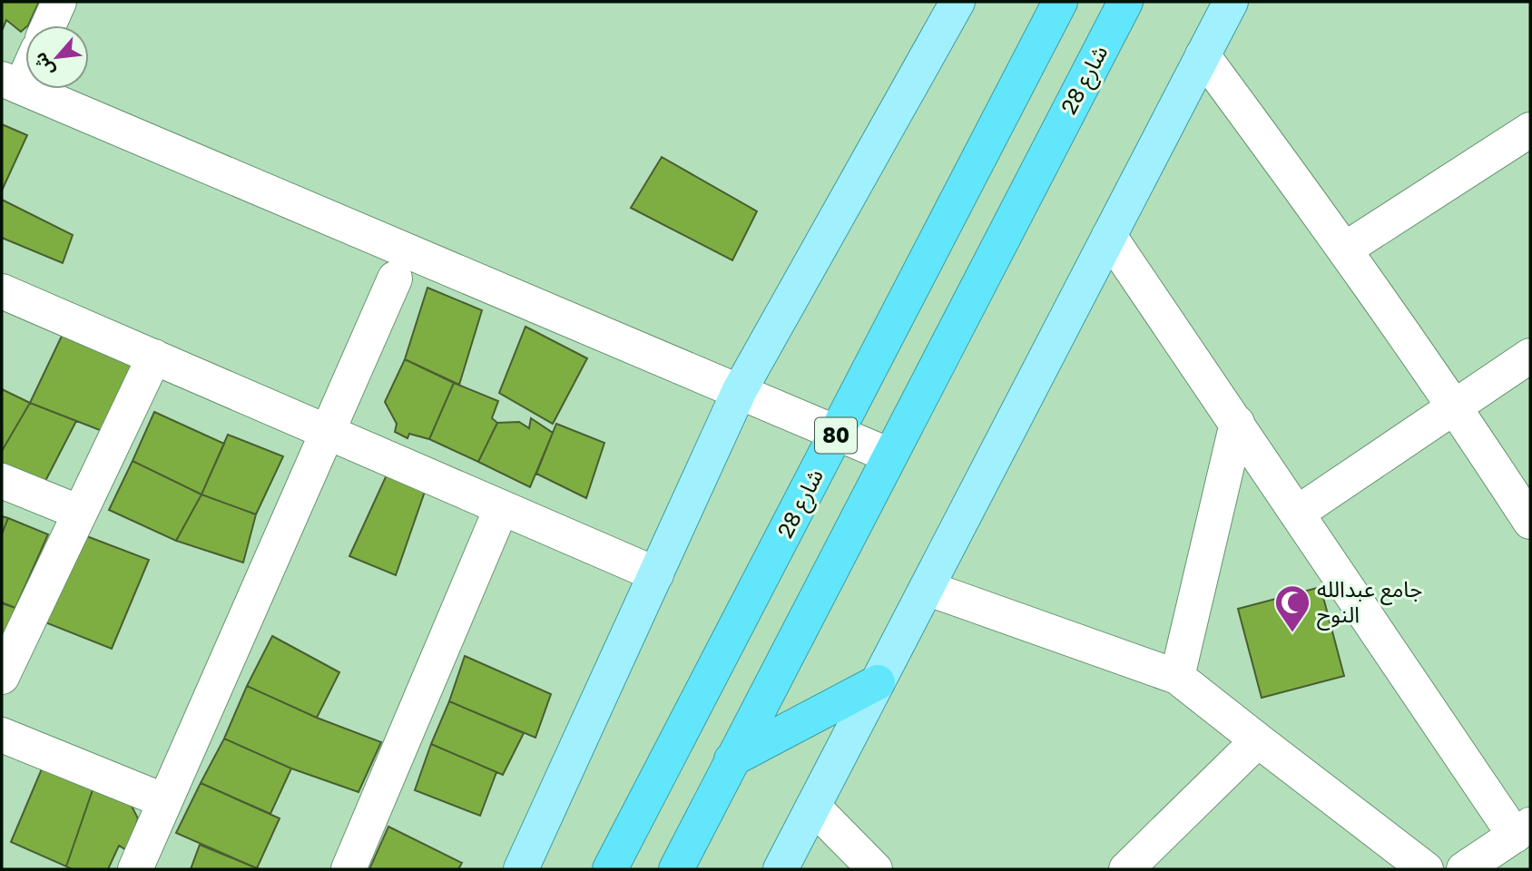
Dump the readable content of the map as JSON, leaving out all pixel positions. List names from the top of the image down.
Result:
{
  "streets": {
    "highway": ["شارع 28", "80"]
  },
  "places": {
    "mosque": ["جامع عبدالله النوح"]
  },
  "north": "bottom left"
}
